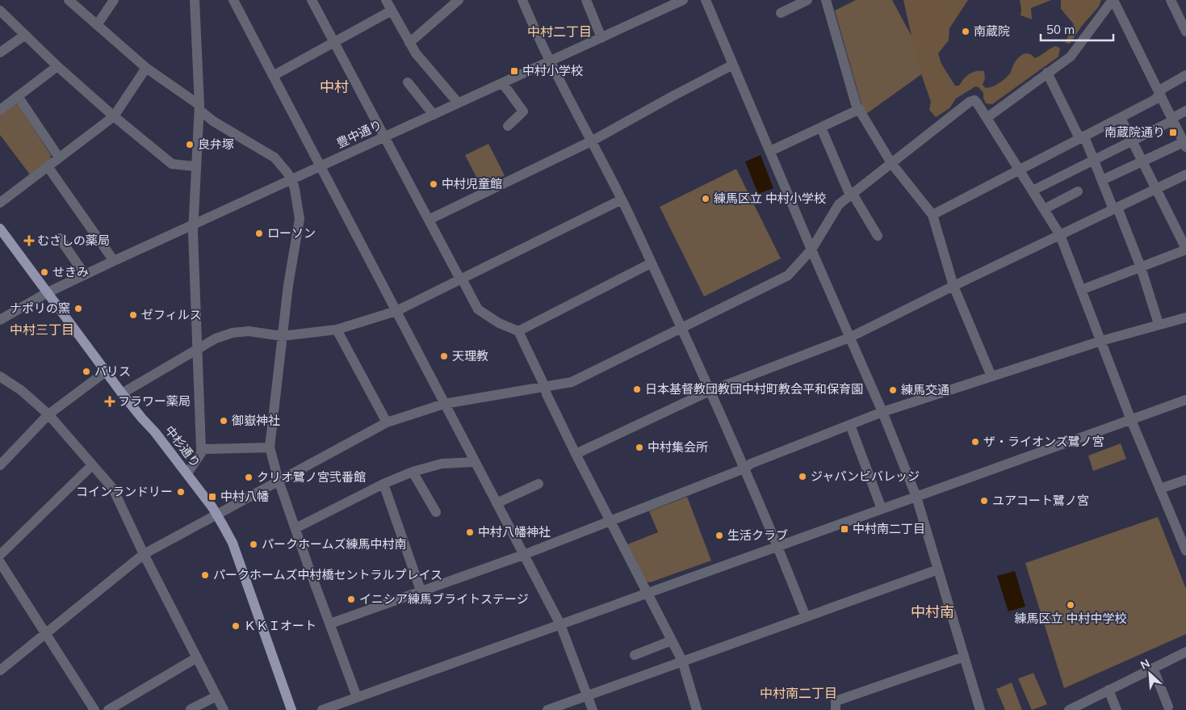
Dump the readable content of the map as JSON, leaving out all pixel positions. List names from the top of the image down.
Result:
{
  "streets": {
    "main road": ["中杉通り"],
    "street": ["豊中通り"]
  },
  "crossings": [
    ["豊中通り", "中杉通り"]
  ],
  "districts": [
    "中村二丁目",
    "中村",
    "中村三丁目",
    "中村南",
    "中村南二丁目"
  ],
  "places": {
    "other": [
      "南蔵院",
      "良弁塚",
      "中村児童館",
      "練馬区立 中村小学校",
      "ローソン",
      "せきみ",
      "ナポリの窯",
      "ゼフィルス",
      "天理教",
      "パリス",
      "日本基督教団教団中村町教会平和保育園",
      "練馬交通",
      "御嶽神社",
      "ザ・ライオンズ鷺ノ宮",
      "中村集会所",
      "ジャパンビバレッジ",
      "クリオ鷺ノ宮弐番館",
      "コインランドリー",
      "ユアコート鷺ノ宮",
      "中村八幡神社",
      "生活クラブ",
      "パークホームズ練馬中村南",
      "パークホームズ中村橋セントラルプレイス",
      "イニシア練馬ブライトステージ",
      "練馬区立 中村中学校",
      "ＫＫＩオート"
    ],
    "transit": [
      "中村小学校",
      "南蔵院通り",
      "中村八幡",
      "中村南二丁目"
    ],
    "health": ["むさしの薬局", "フラワー薬局"]
  },
  "scale_bar": "50 m",
  "north": "top left"
}
